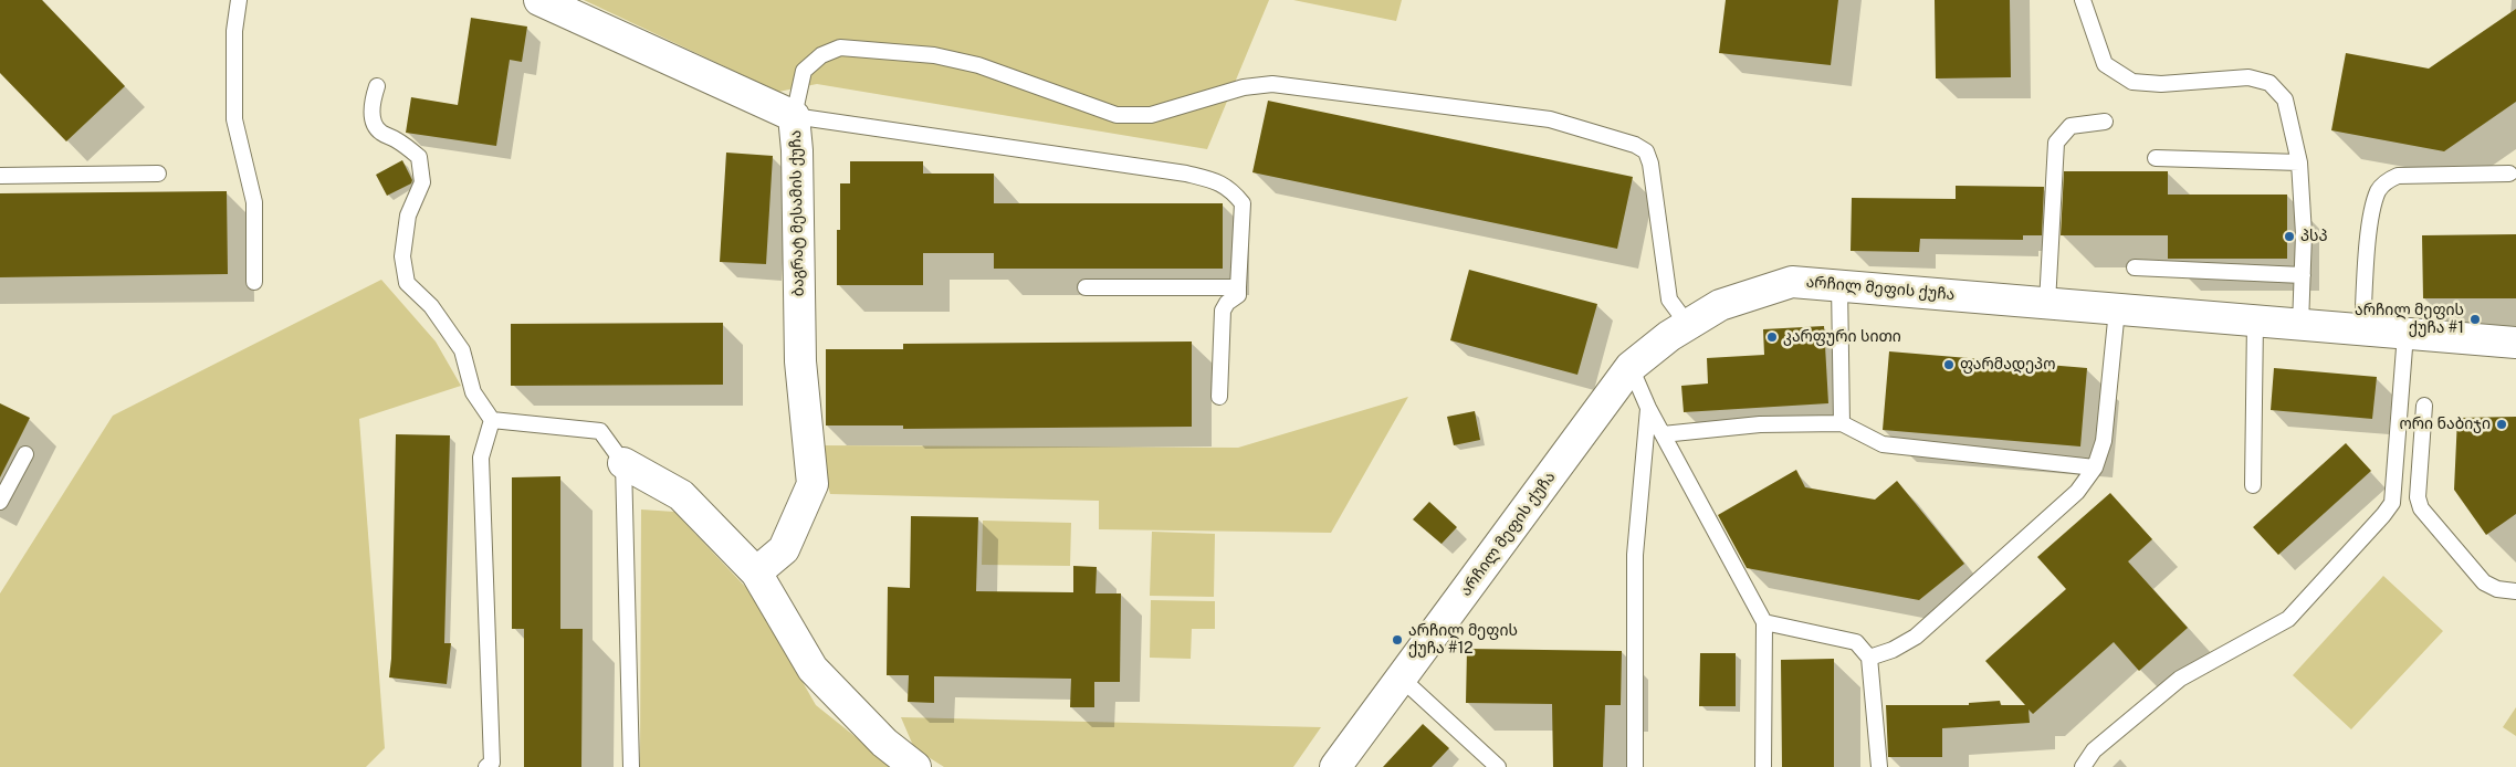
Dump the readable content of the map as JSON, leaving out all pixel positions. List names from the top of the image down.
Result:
{
  "streets": {
    "street": ["ბაგრატ მესამის ქუჩა", "არჩილ მეფის ქუჩა"]
  },
  "places": [
    "პსპ",
    "არჩილ მეფის ქუჩა #1",
    "კარფური სითი",
    "ფარმადეპო",
    "ორი ნაბიჯი",
    "არჩილ მეფის ქუჩა #12"
  ]
}
